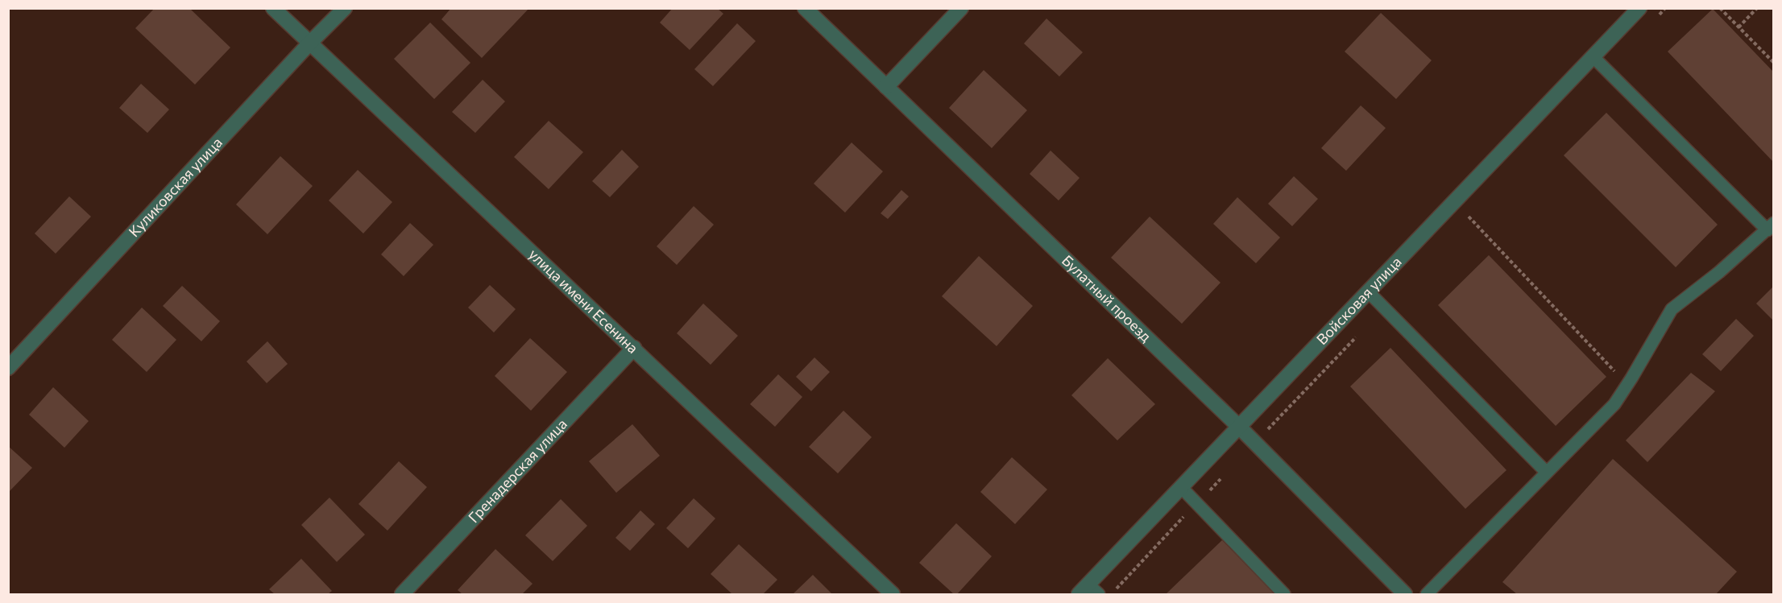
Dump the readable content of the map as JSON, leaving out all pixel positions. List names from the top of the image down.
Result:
{
  "streets": {
    "street": [
      "Куликовская улица",
      "Булатный проезд",
      "улица имени Есенина",
      "Войсковая улица",
      "Гренадерская улица"
    ]
  },
  "crossings": [
    ["Куликовская улица", "улица имени Есенина"],
    ["Булатный проезд", "Войсковая улица"],
    ["улица имени Есенина", "Гренадерская улица"]
  ]
}
